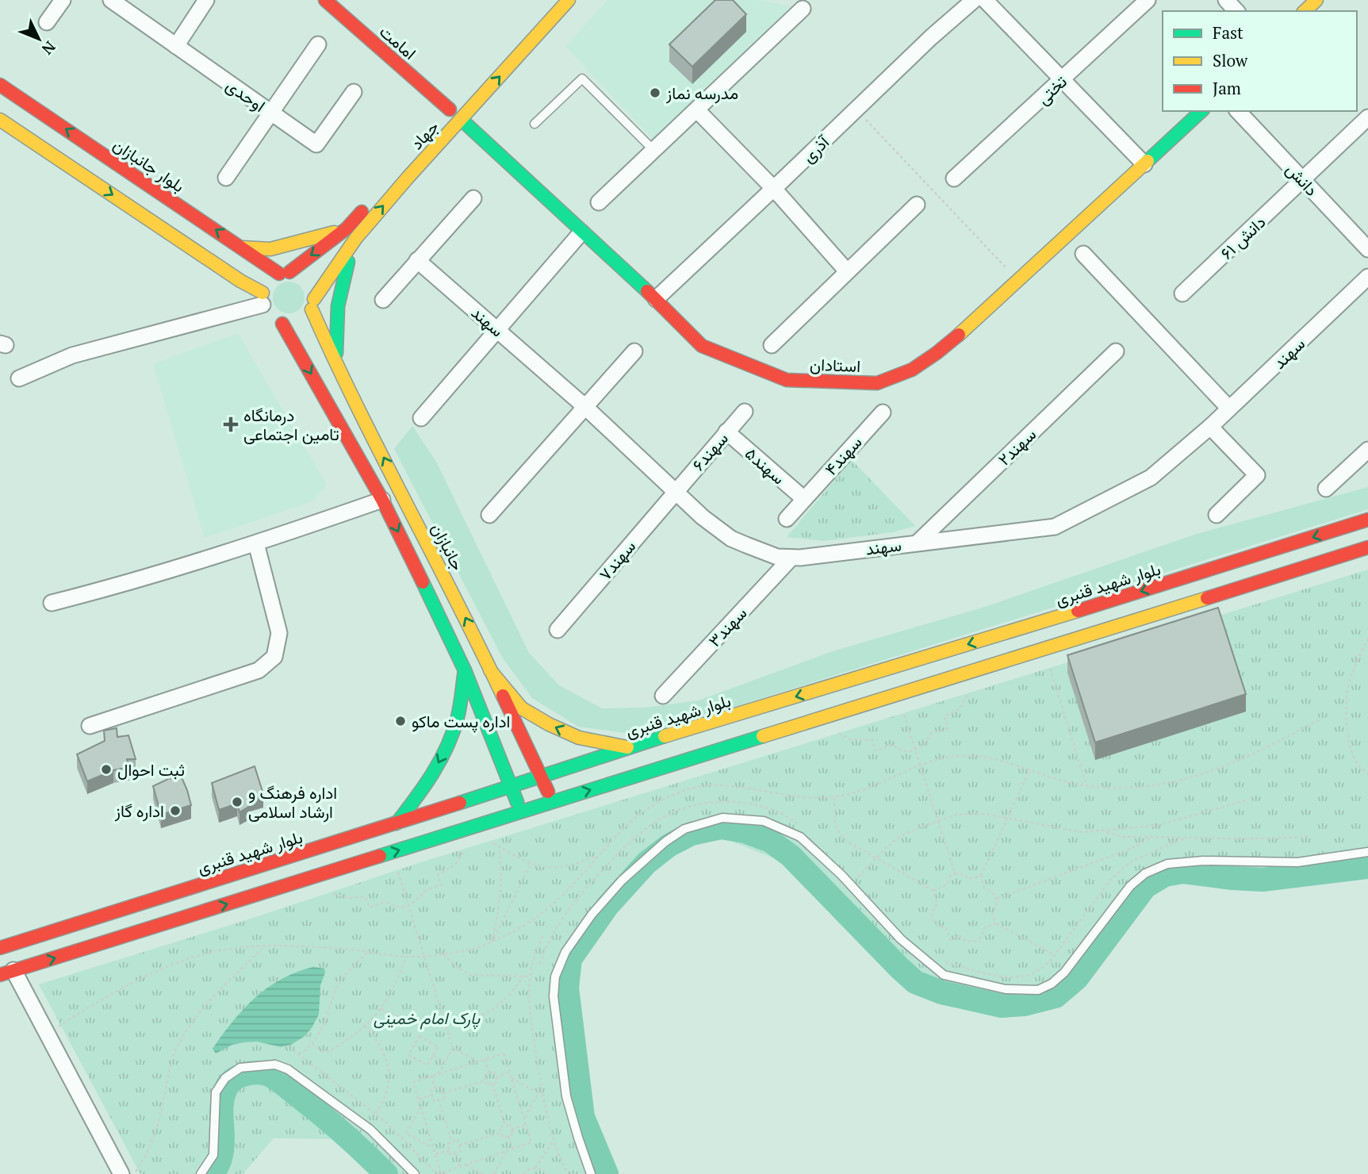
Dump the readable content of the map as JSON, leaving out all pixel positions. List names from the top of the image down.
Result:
{
  "streets": {
    "main road": [
      "امامت",
      "جهاد",
      "بلوار جانبازان",
      "استادان",
      "جانبازان",
      "بلوار شهید قنبری"
    ],
    "street": [
      "تختی",
      "اوحدی",
      "آذری",
      "دانش",
      "دانش ۶۱",
      "سهند",
      "سهند۲",
      "سهند۶",
      "سهند۴",
      "سهند۵",
      "سهند۷",
      "سهند۳"
    ]
  },
  "crossings": [
    ["جهاد", "بلوار جانبازان"],
    ["جهاد", "استادان"],
    ["جهاد", "جانبازان"],
    ["آذری", "استادان"],
    ["دانش", "دانش ۶۱"],
    ["سهند", "سهند۲"],
    ["سهند", "سهند۶"],
    ["سهند", "سهند۷"],
    ["سهند", "سهند۳"],
    ["سهند۶", "سهند۵"],
    ["سهند۶", "سهند۷"],
    ["سهند۴", "سهند۵"],
    ["جانبازان", "بلوار شهید قنبری"]
  ],
  "parks": ["پارک امام خمینی"],
  "places": {
    "other": [
      "مدرسه نماز",
      "اداره پست ماکو",
      "ثبت احوال",
      "اداره فرهنگ و ارشاد اسلامی",
      "اداره گاز"
    ],
    "health": ["درمانگاه تامین اجتماعی"]
  },
  "legend": ["Fast", "Slow", "Jam"],
  "north": "bottom right"
}
